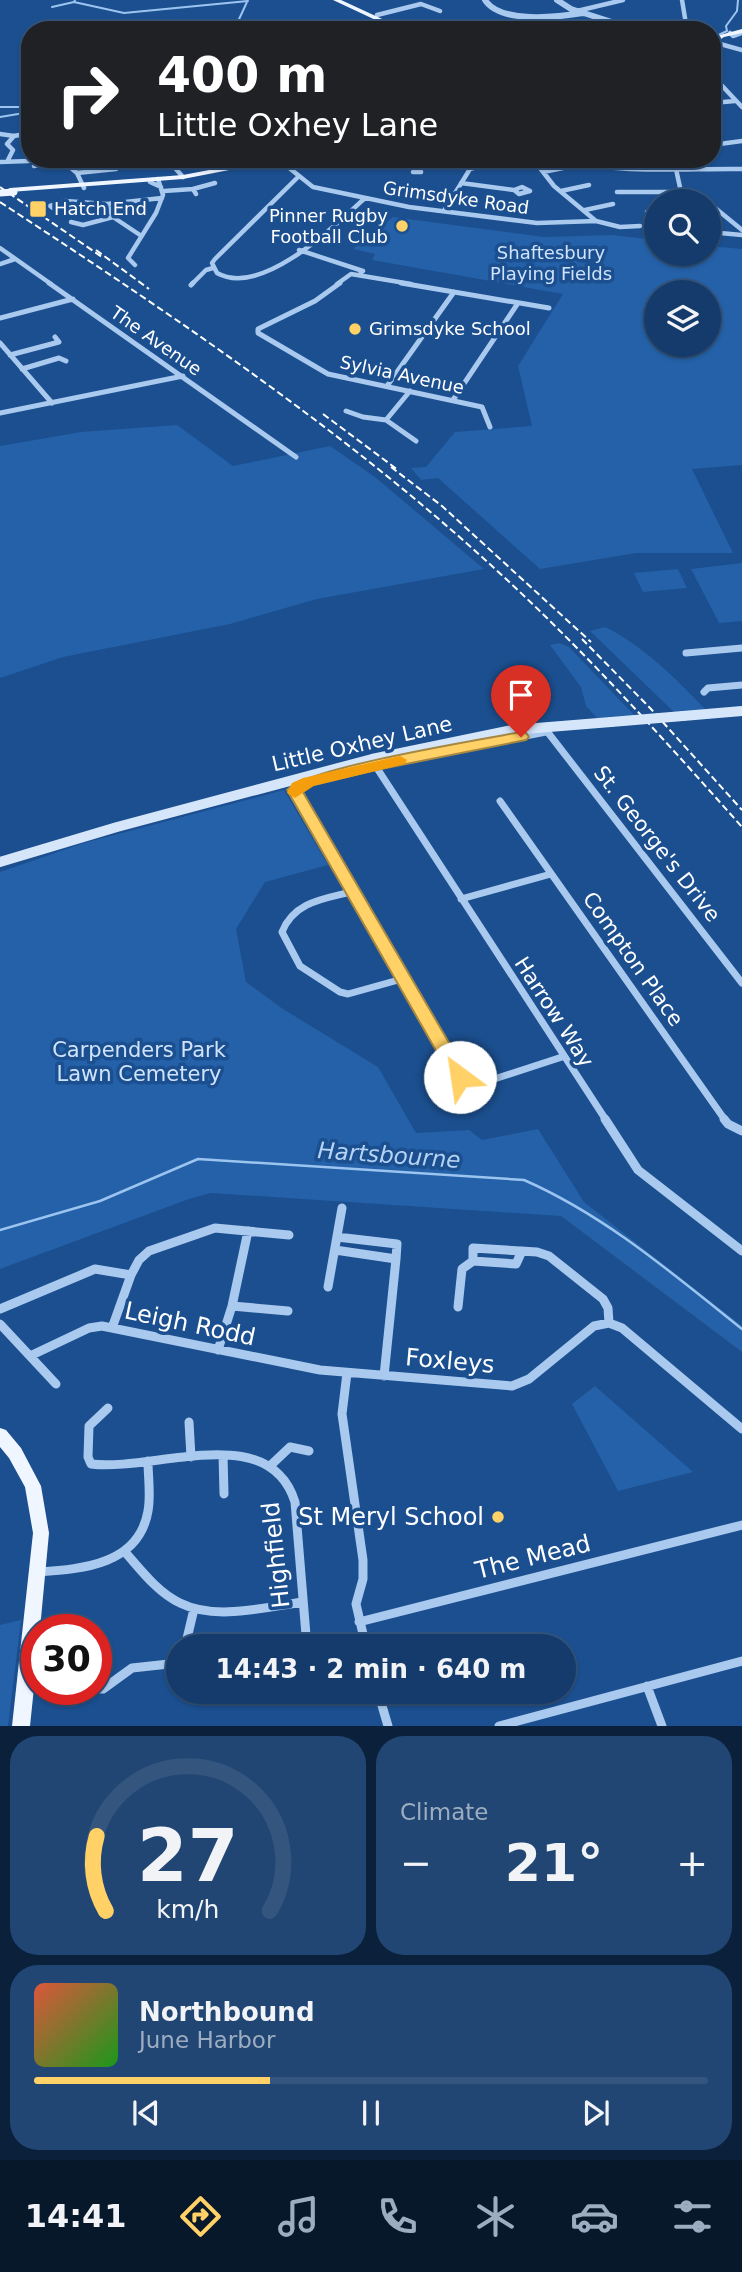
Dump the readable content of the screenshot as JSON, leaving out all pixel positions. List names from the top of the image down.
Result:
{
  "streets": {
    "main road": ["Little Oxhey Lane"],
    "street": [
      "Grimsdyke Road",
      "The Avenue",
      "Sylvia Avenue",
      "St. George's Drive",
      "Compton Place",
      "Harrow Way",
      "Leigh Rodd",
      "Foxleys",
      "Highfield",
      "The Mead"
    ]
  },
  "crossings": [
    ["Little Oxhey Lane", "St. George's Drive"],
    ["Little Oxhey Lane", "Harrow Way"],
    ["Leigh Rodd", "Foxleys"]
  ],
  "water": ["Hartsbourne"],
  "parks": ["Shaftesbury Playing Fields", "Carpenders Park Lawn Cemetery"],
  "places": {
    "transit": ["Hatch End"],
    "other": ["Pinner Rugby Football Club", "Grimsdyke School", "St Meryl School"]
  },
  "page": {
    "turn": ["400 m", "Little Oxhey Lane"],
    "limit": "30",
    "trip": "14:43 · 2 min · 640 m",
    "tile": "Climate",
    "heat": ["−", "21°", "+"],
    "song": ["Northbound", "June Harbor"],
    "tabs": "14:41",
    "gauge": ["27", "km/h"]
  }
}
